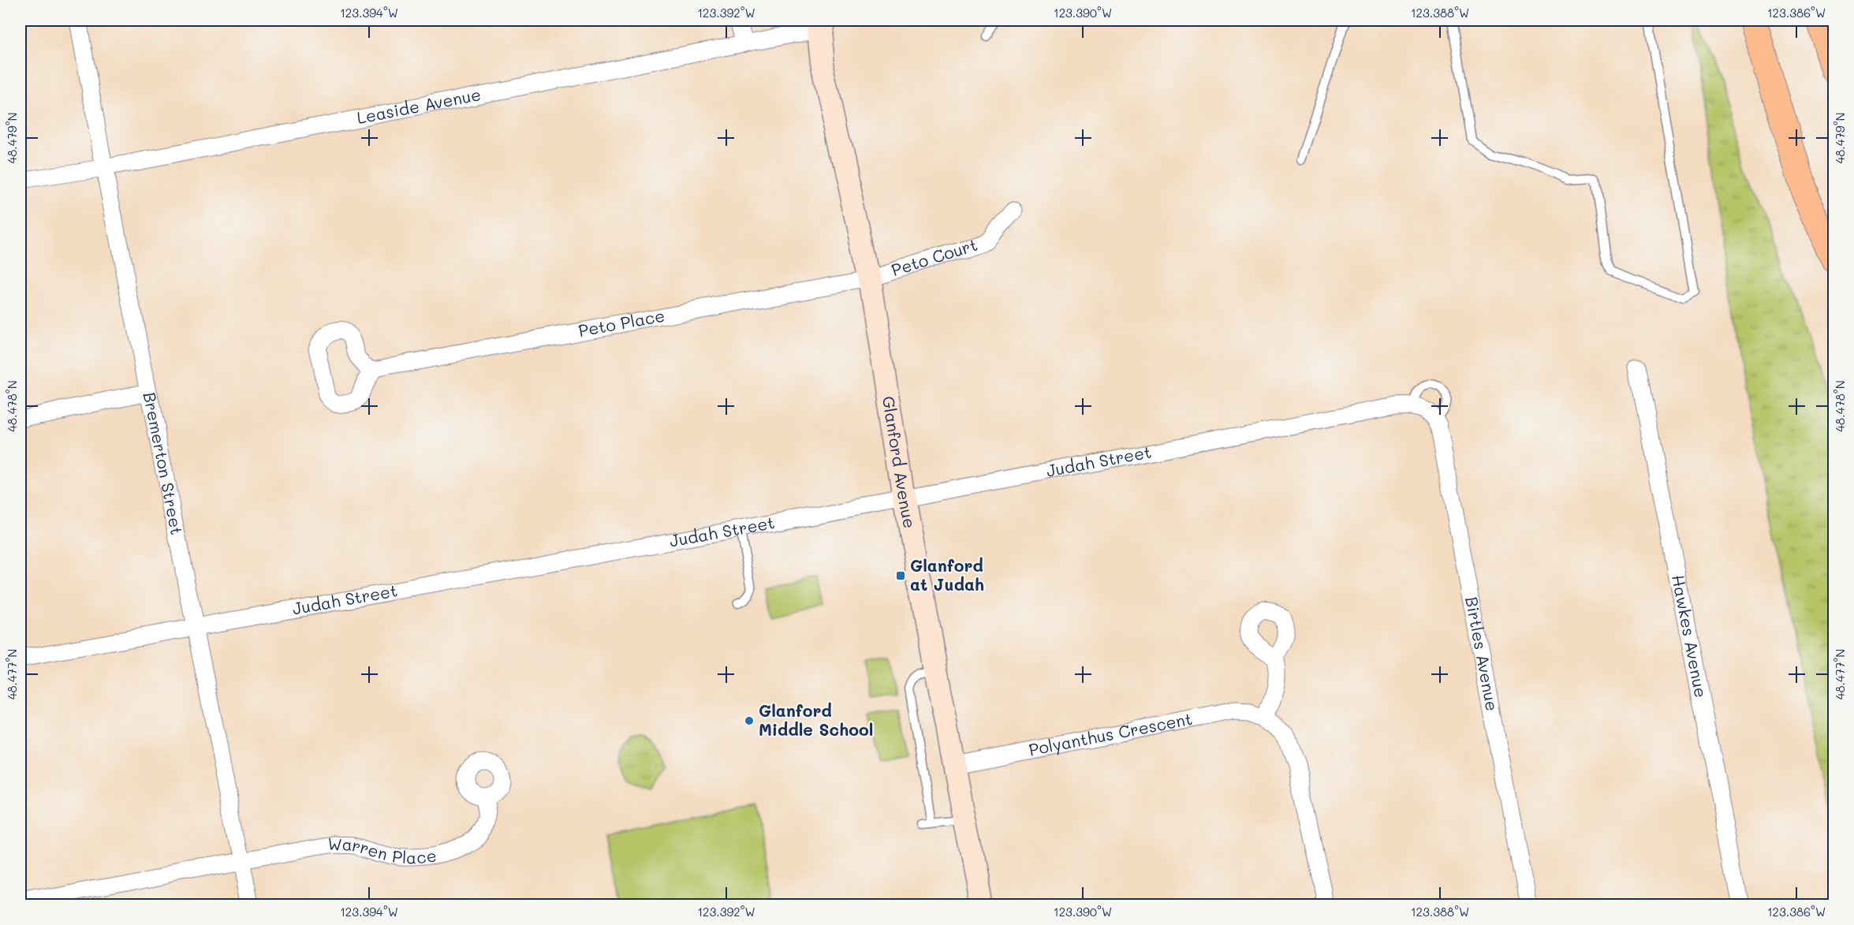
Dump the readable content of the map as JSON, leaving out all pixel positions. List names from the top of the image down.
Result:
{
  "streets": {
    "main road": ["Glanford Avenue"],
    "street": [
      "Leaside Avenue",
      "Peto Court",
      "Peto Place",
      "Judah Street",
      "Bremerton Street",
      "Hawkes Avenue",
      "Birtles Avenue",
      "Polyanthus Crescent",
      "Warren Place"
    ]
  },
  "crossings": [
    ["Leaside Avenue", "Glanford Avenue"],
    ["Leaside Avenue", "Bremerton Street"],
    ["Peto Court", "Peto Place"],
    ["Peto Court", "Glanford Avenue"],
    ["Peto Place", "Glanford Avenue"],
    ["Glanford Avenue", "Judah Street"],
    ["Glanford Avenue", "Polyanthus Crescent"],
    ["Judah Street", "Bremerton Street"],
    ["Judah Street", "Birtles Avenue"],
    ["Bremerton Street", "Warren Place"]
  ],
  "places": {
    "transit": ["Glanford at Judah"],
    "other": ["Glanford Middle School"]
  },
  "coordinates": [
    "123.394°W",
    "123.392°W",
    "123.390°W",
    "123.388°W",
    "123.386°W",
    "48.479°N",
    "48.478°N",
    "48.477°N"
  ]
}
